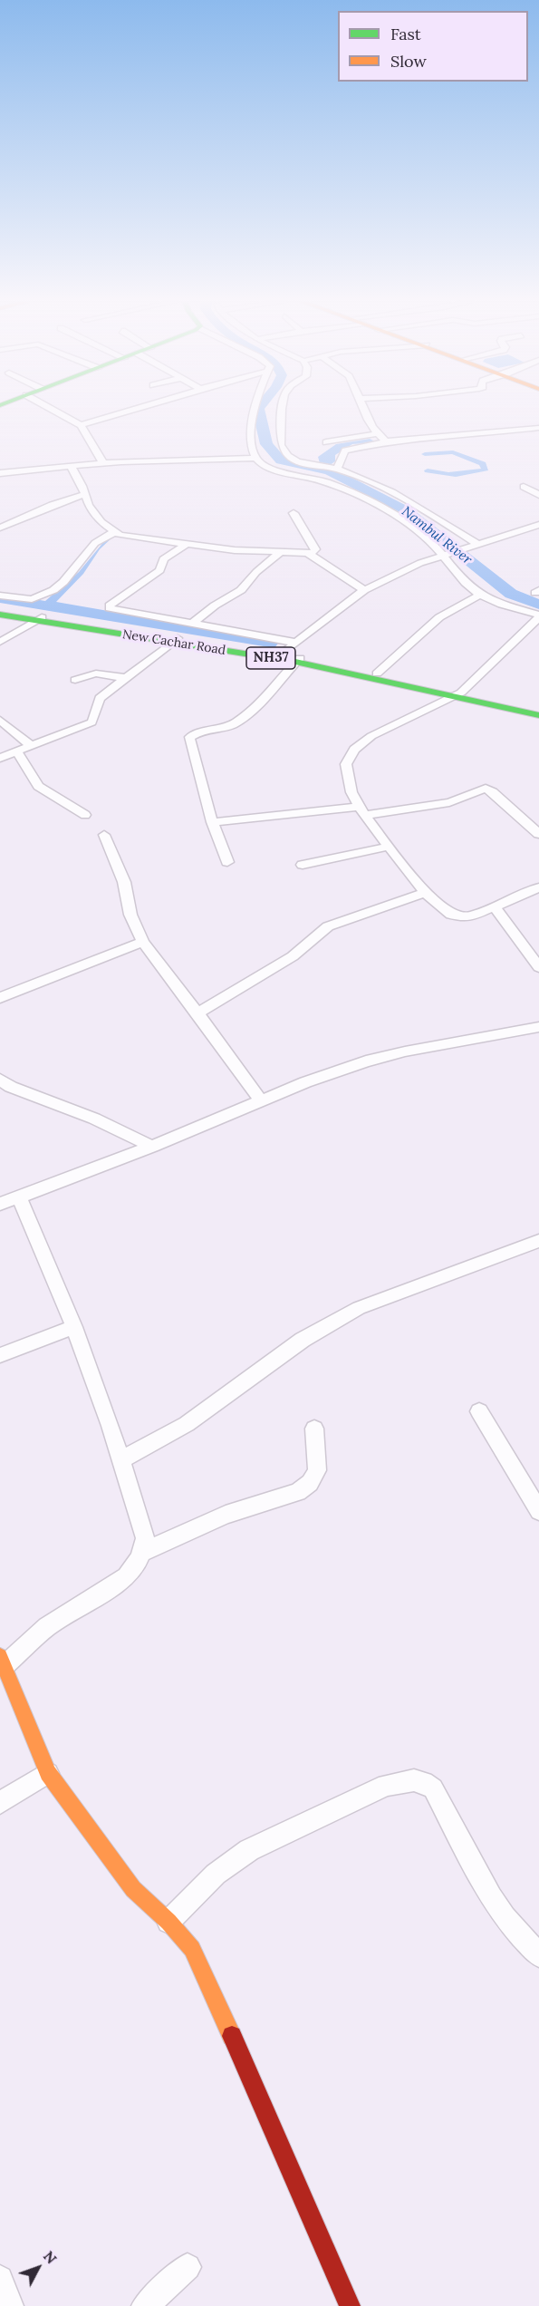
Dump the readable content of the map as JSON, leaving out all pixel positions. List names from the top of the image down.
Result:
{
  "streets": {
    "main road": ["New Cachar Road", "NH37"]
  },
  "water": ["Nambul River"],
  "legend": ["Fast", "Slow"],
  "north": "top right"
}
